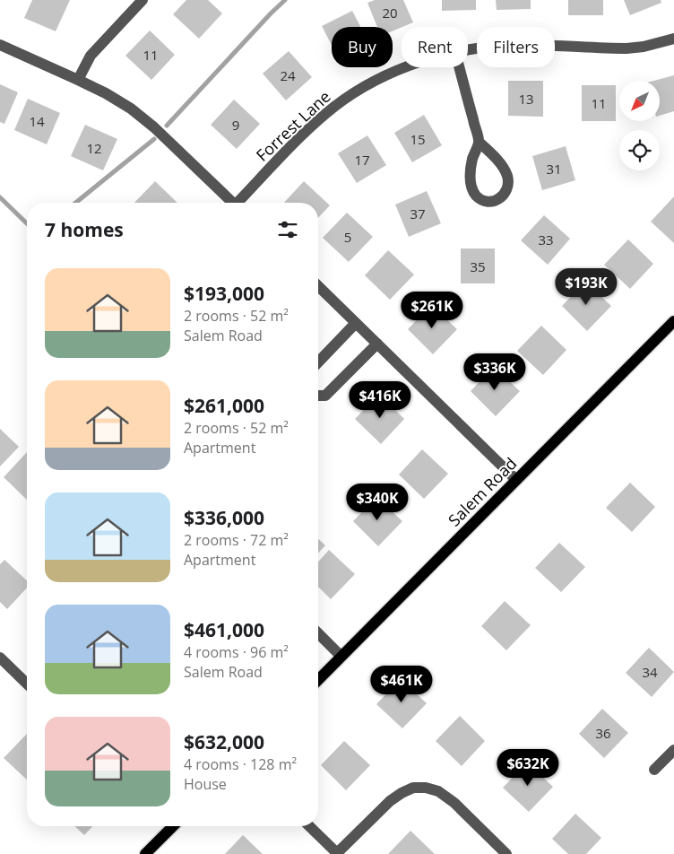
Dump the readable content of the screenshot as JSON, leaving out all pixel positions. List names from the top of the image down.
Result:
{
  "streets": {
    "main road": ["Salem Road"],
    "street": ["Forrest Lane"]
  },
  "house_numbers": [
    "20",
    "11",
    "24",
    "13",
    "11",
    "14",
    "9",
    "15",
    "12",
    "17",
    "31",
    "37",
    "5",
    "33",
    "35",
    "34",
    "36"
  ],
  "north": "bottom left",
  "page": {
    "chip": ["Buy", "Rent", "Filters"],
    "heading": "7 homes",
    "list": [
      {
        "name": "$193,000",
        "note": "2 rooms · 52 m² · Salem Road"
      },
      {
        "name": "$261,000",
        "note": "2 rooms · 52 m² · Apartment"
      },
      {
        "name": "$336,000",
        "note": "2 rooms · 72 m² · Apartment"
      },
      {
        "name": "$461,000",
        "note": "4 rooms · 96 m² · Salem Road"
      },
      {
        "name": "$632,000",
        "note": "4 rooms · 128 m² · House"
      }
    ],
    "price": [
      "$193K",
      "$261K",
      "$336K",
      "$416K",
      "$340K",
      "$461K",
      "$632K"
    ]
  }
}
